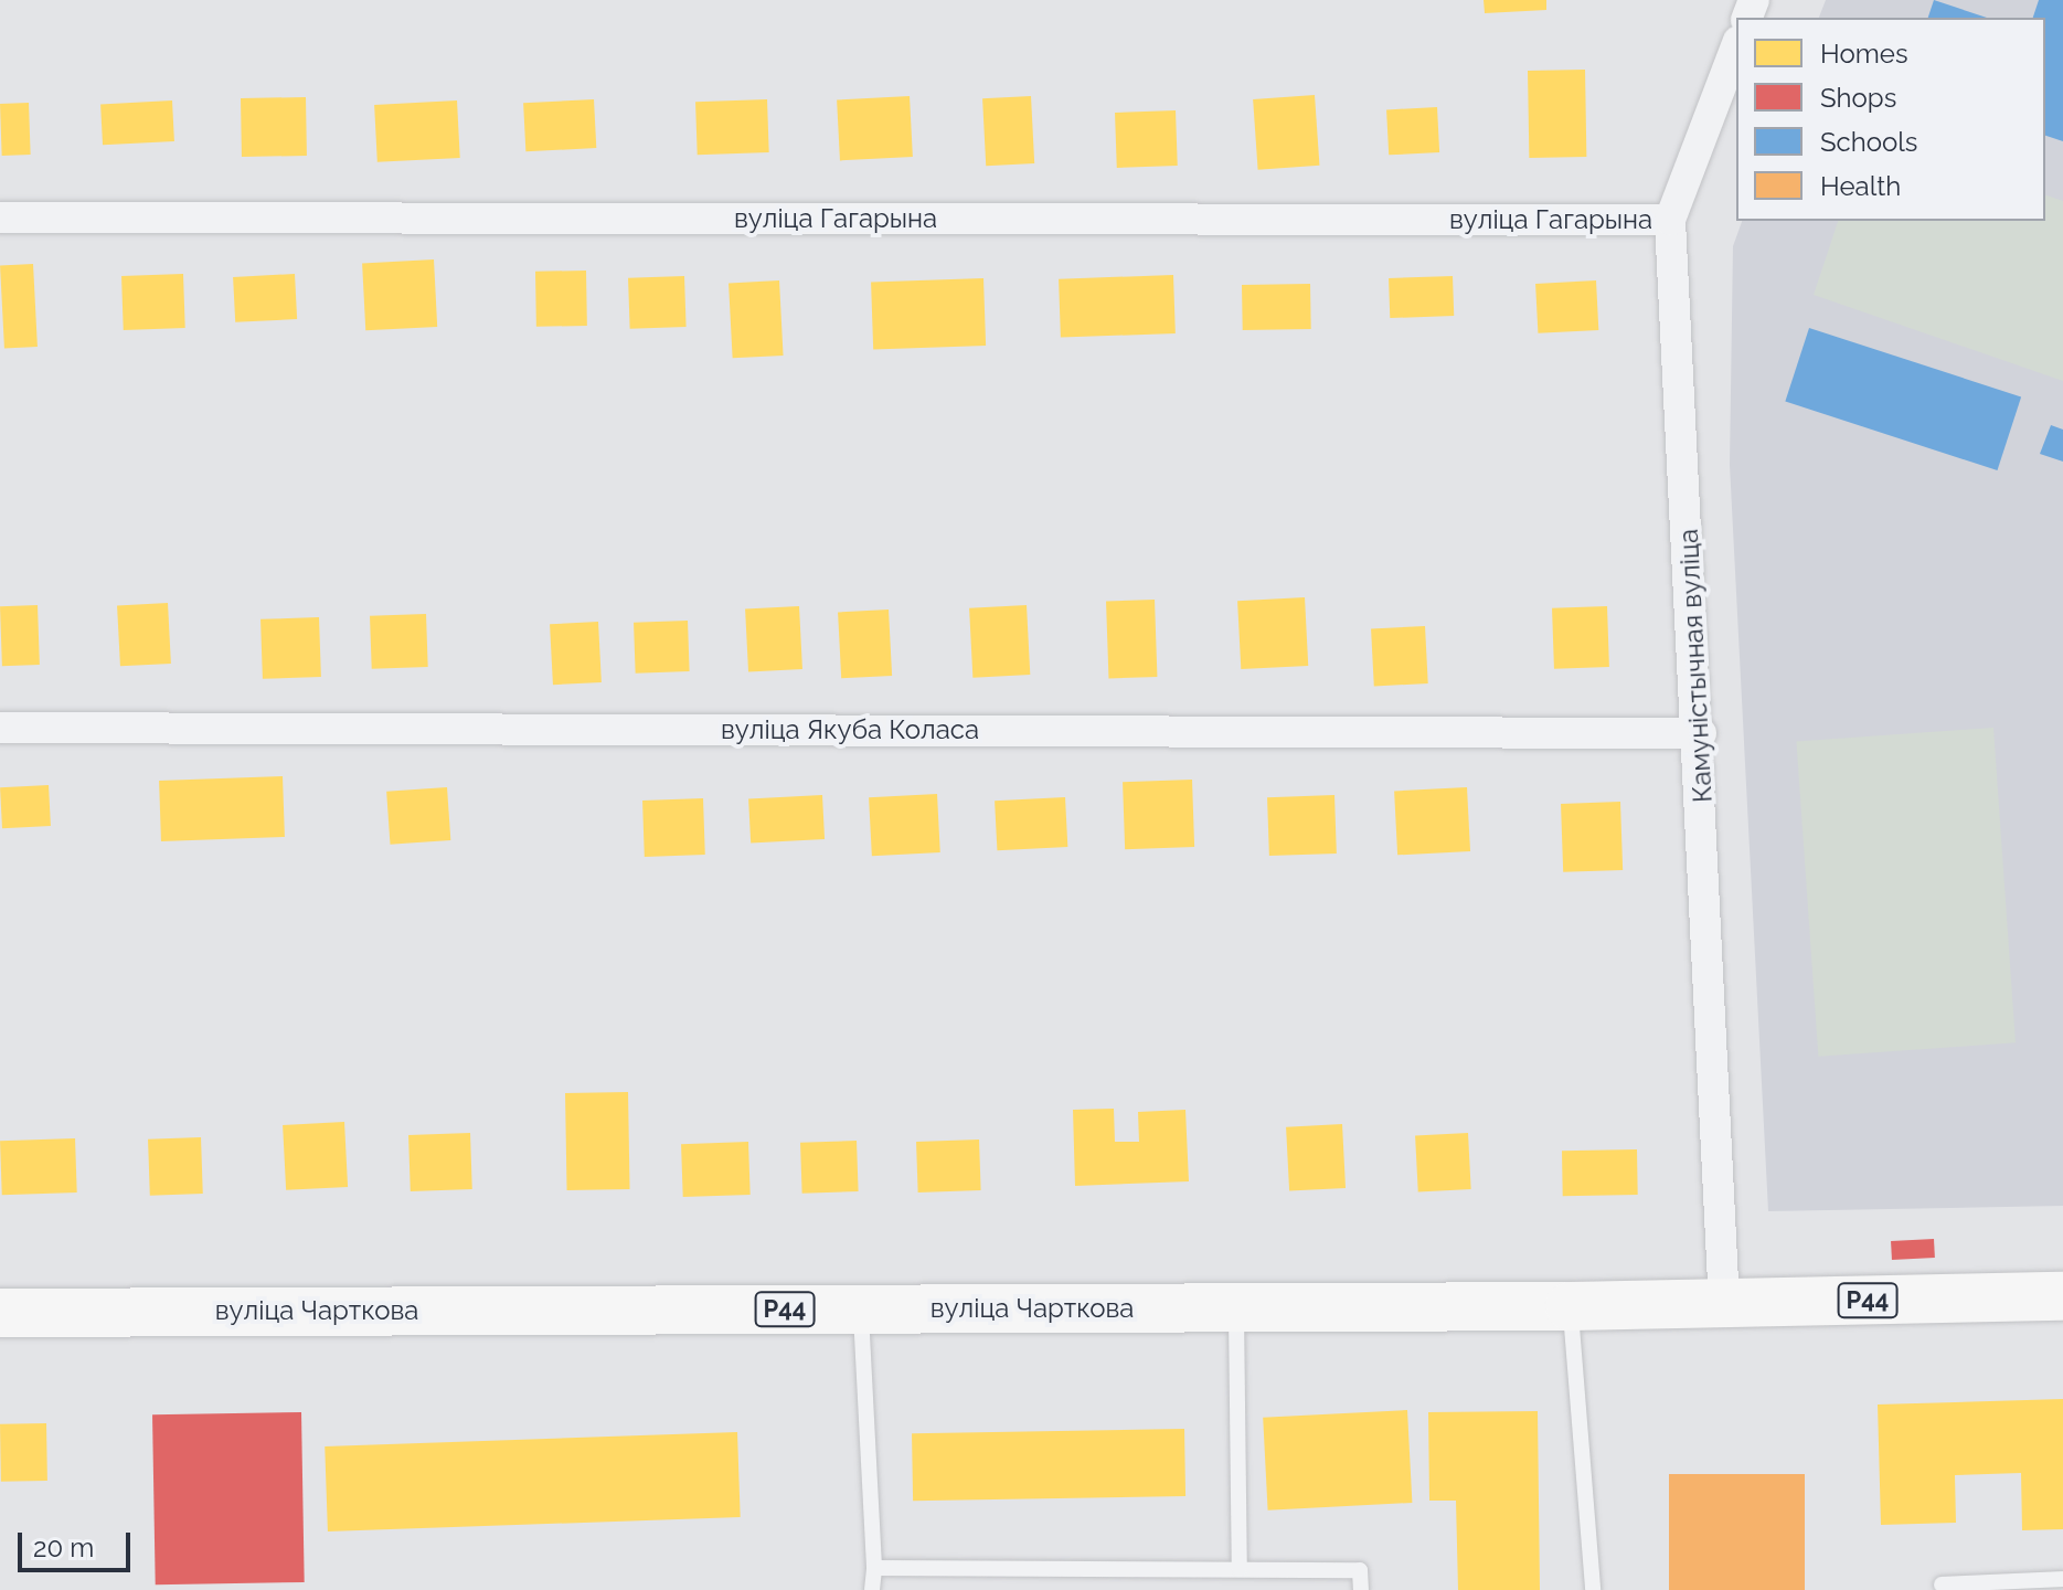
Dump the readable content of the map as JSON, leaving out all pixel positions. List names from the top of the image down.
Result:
{
  "streets": {
    "main road": ["Р44", "вуліца Чарткова"],
    "street": ["вуліца Гагарына", "Камуністычная вуліца", "вуліца Якуба Коласа"]
  },
  "crossings": [
    ["вуліца Гагарына", "Камуністычная вуліца"],
    ["Камуністычная вуліца", "вуліца Якуба Коласа"],
    ["Камуністычная вуліца", "вуліца Чарткова"]
  ],
  "legend": [
    "Homes",
    "Shops",
    "Schools",
    "Health"
  ],
  "scale_bar": "20 m"
}
